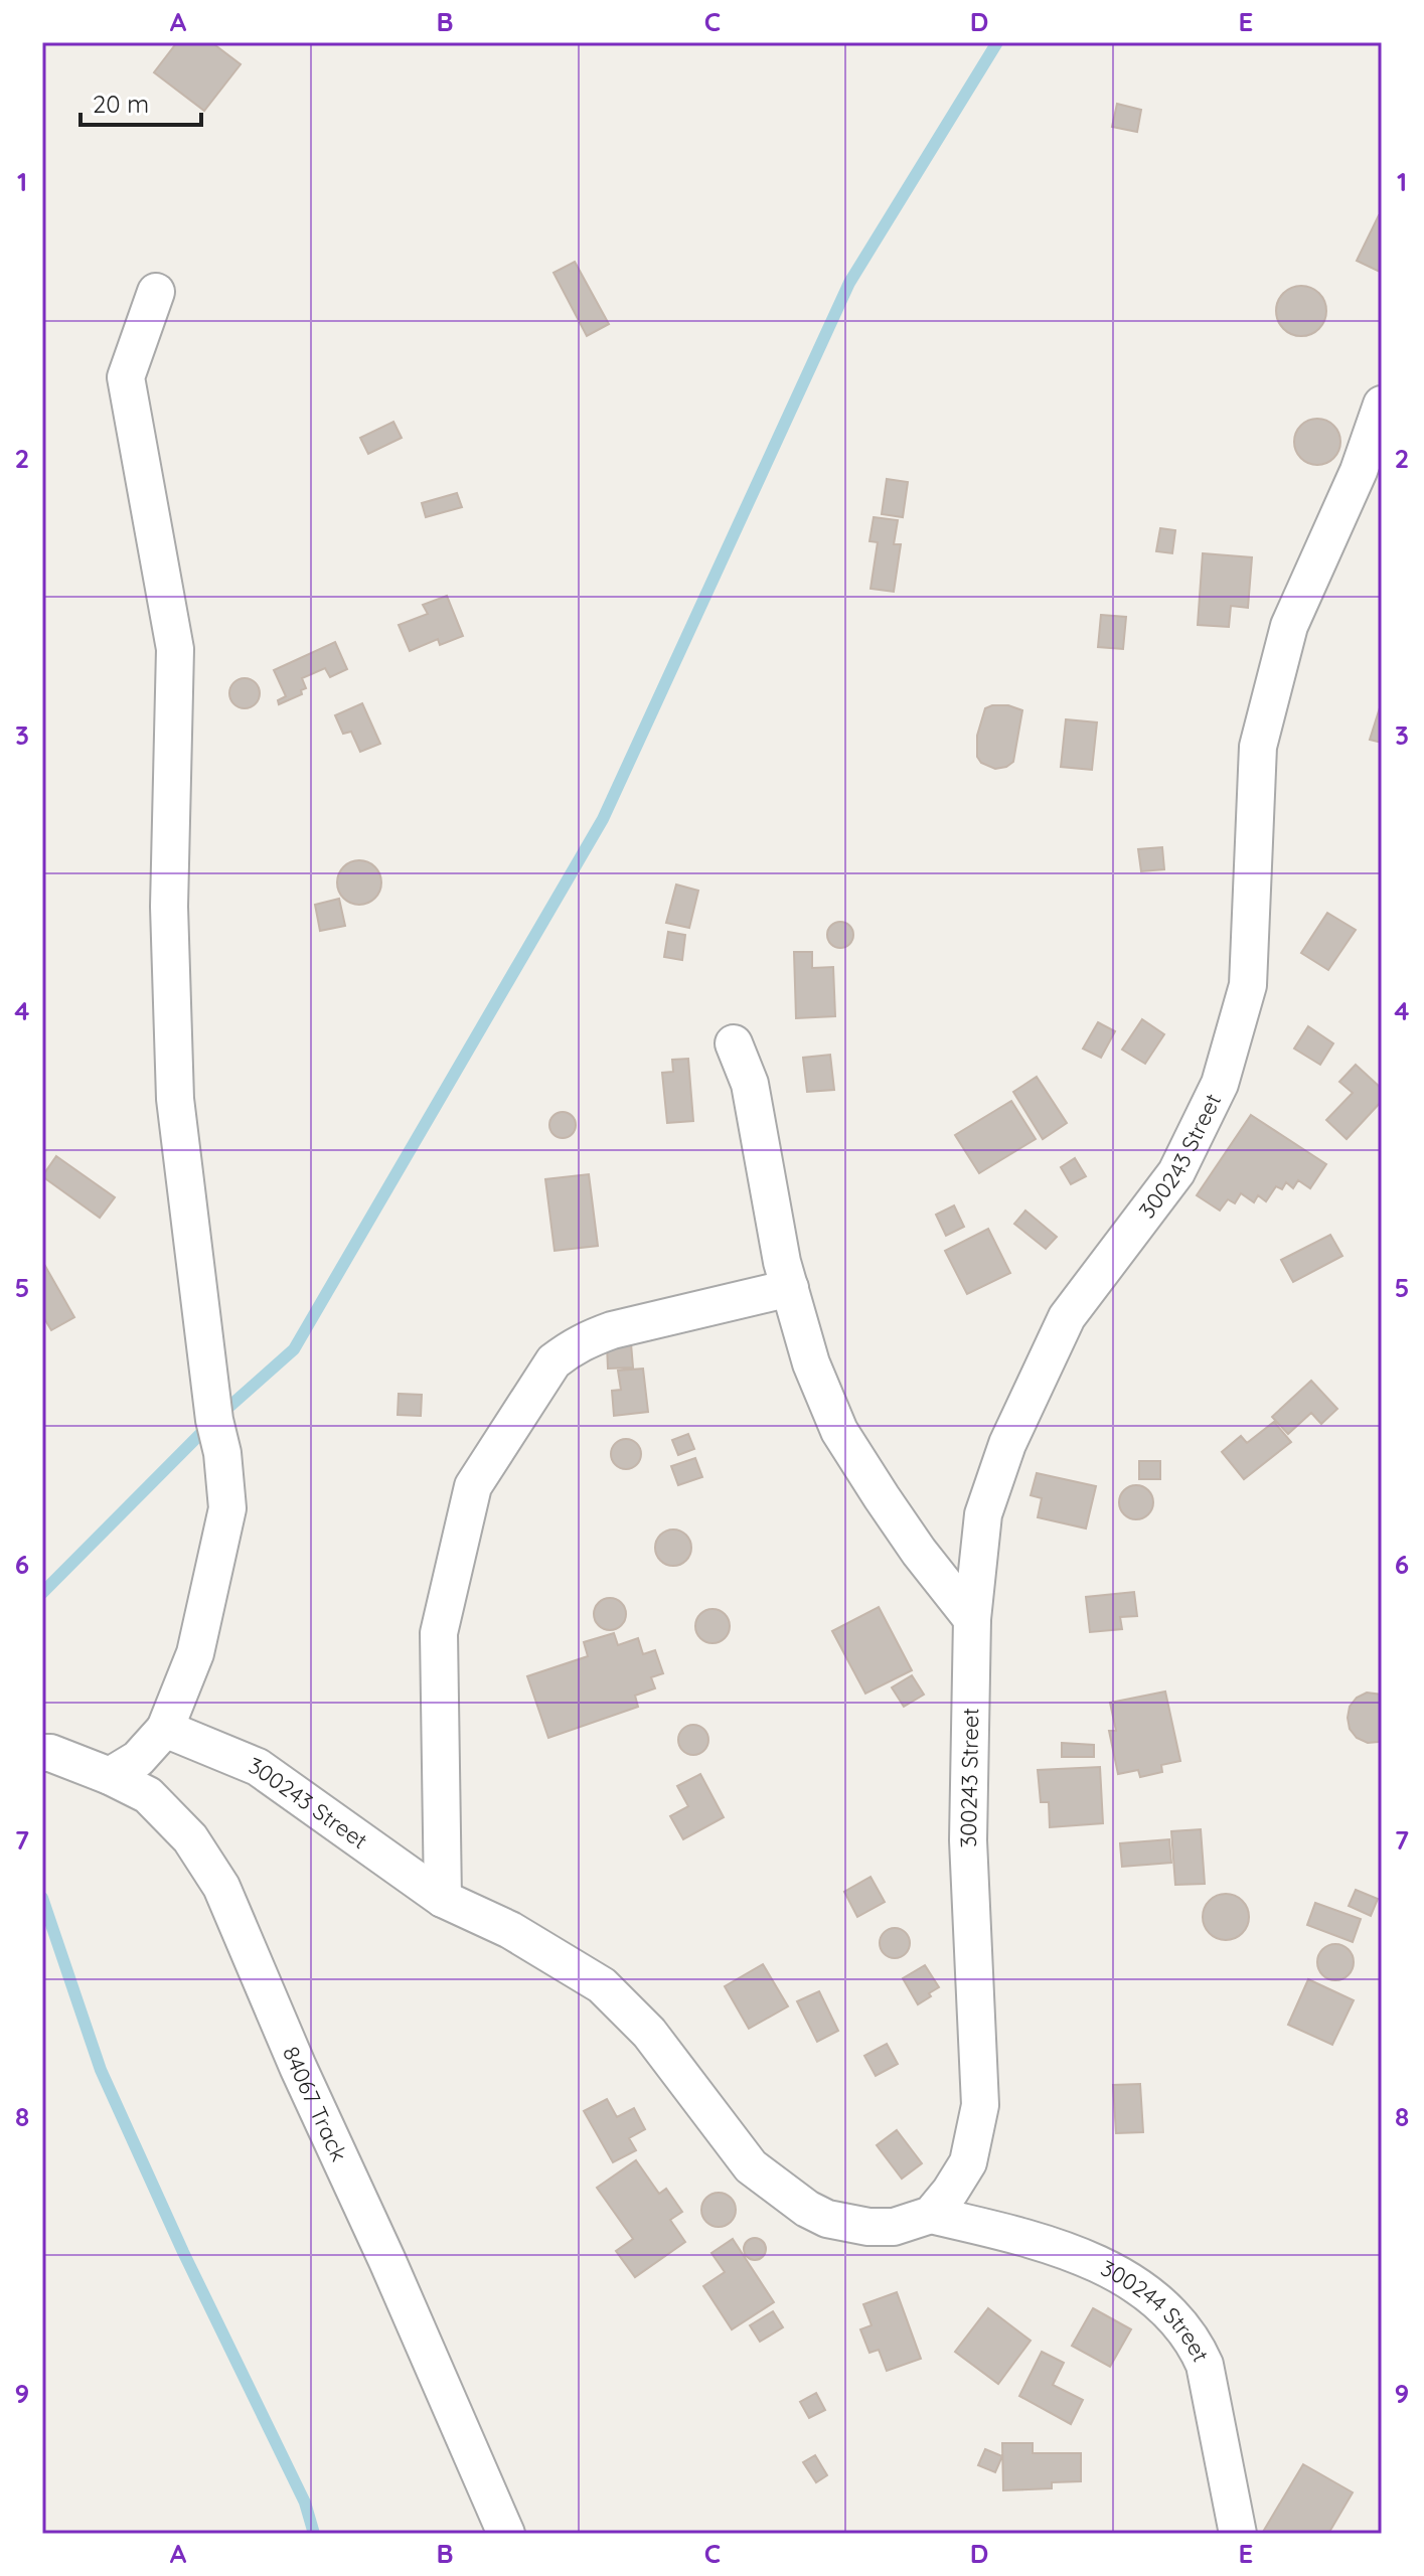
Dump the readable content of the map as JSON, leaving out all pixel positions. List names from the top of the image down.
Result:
{
  "streets": {
    "street": ["300243 Street", "84067 Track", "300244 Street"]
  },
  "crossings": [
    ["300243 Street", "300244 Street"]
  ],
  "scale_bar": "20 m",
  "grid": {
    "columns": [
      "A",
      "B",
      "C",
      "D",
      "E"
    ],
    "rows": [
      "1",
      "2",
      "3",
      "4",
      "5",
      "6",
      "7",
      "8",
      "9"
    ]
  }
}
